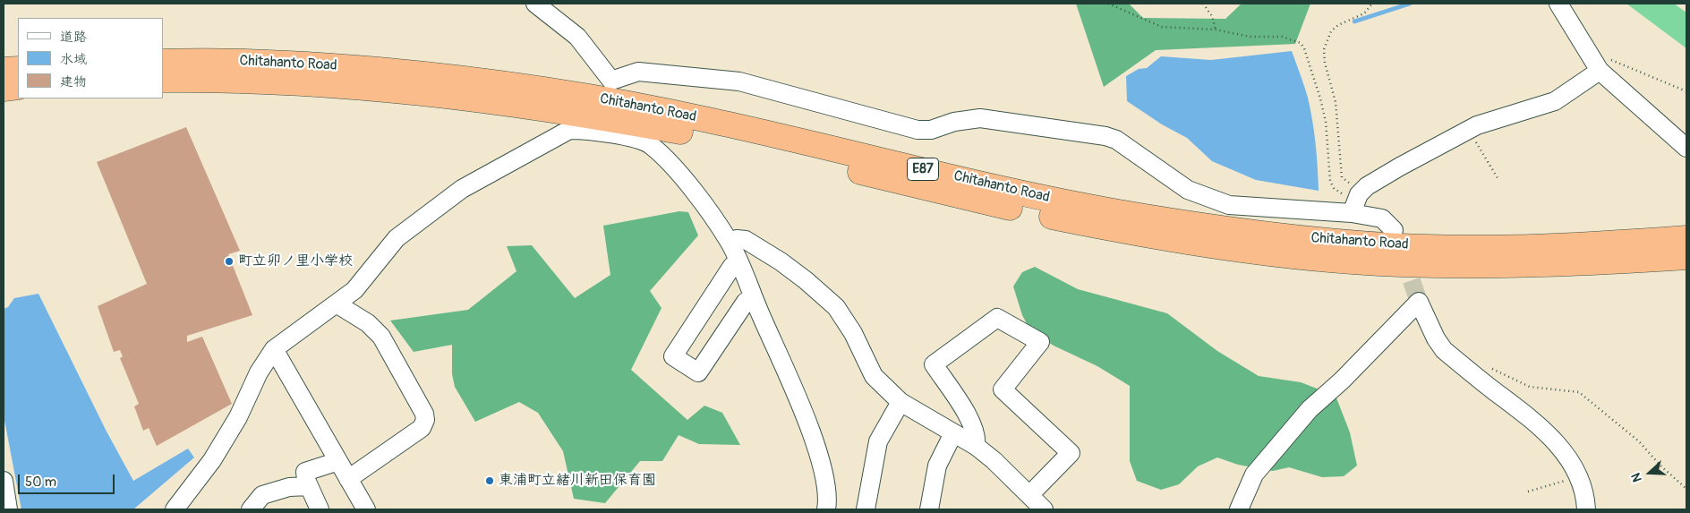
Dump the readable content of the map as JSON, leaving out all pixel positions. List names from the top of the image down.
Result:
{
  "streets": {
    "highway": ["Chitahanto Road", "E87"]
  },
  "places": ["町立卯ノ里小学校", "東浦町立緒川新田保育園"],
  "legend": ["道路", "水域", "建物"],
  "scale_bar": "50 m",
  "north": "left"
}
